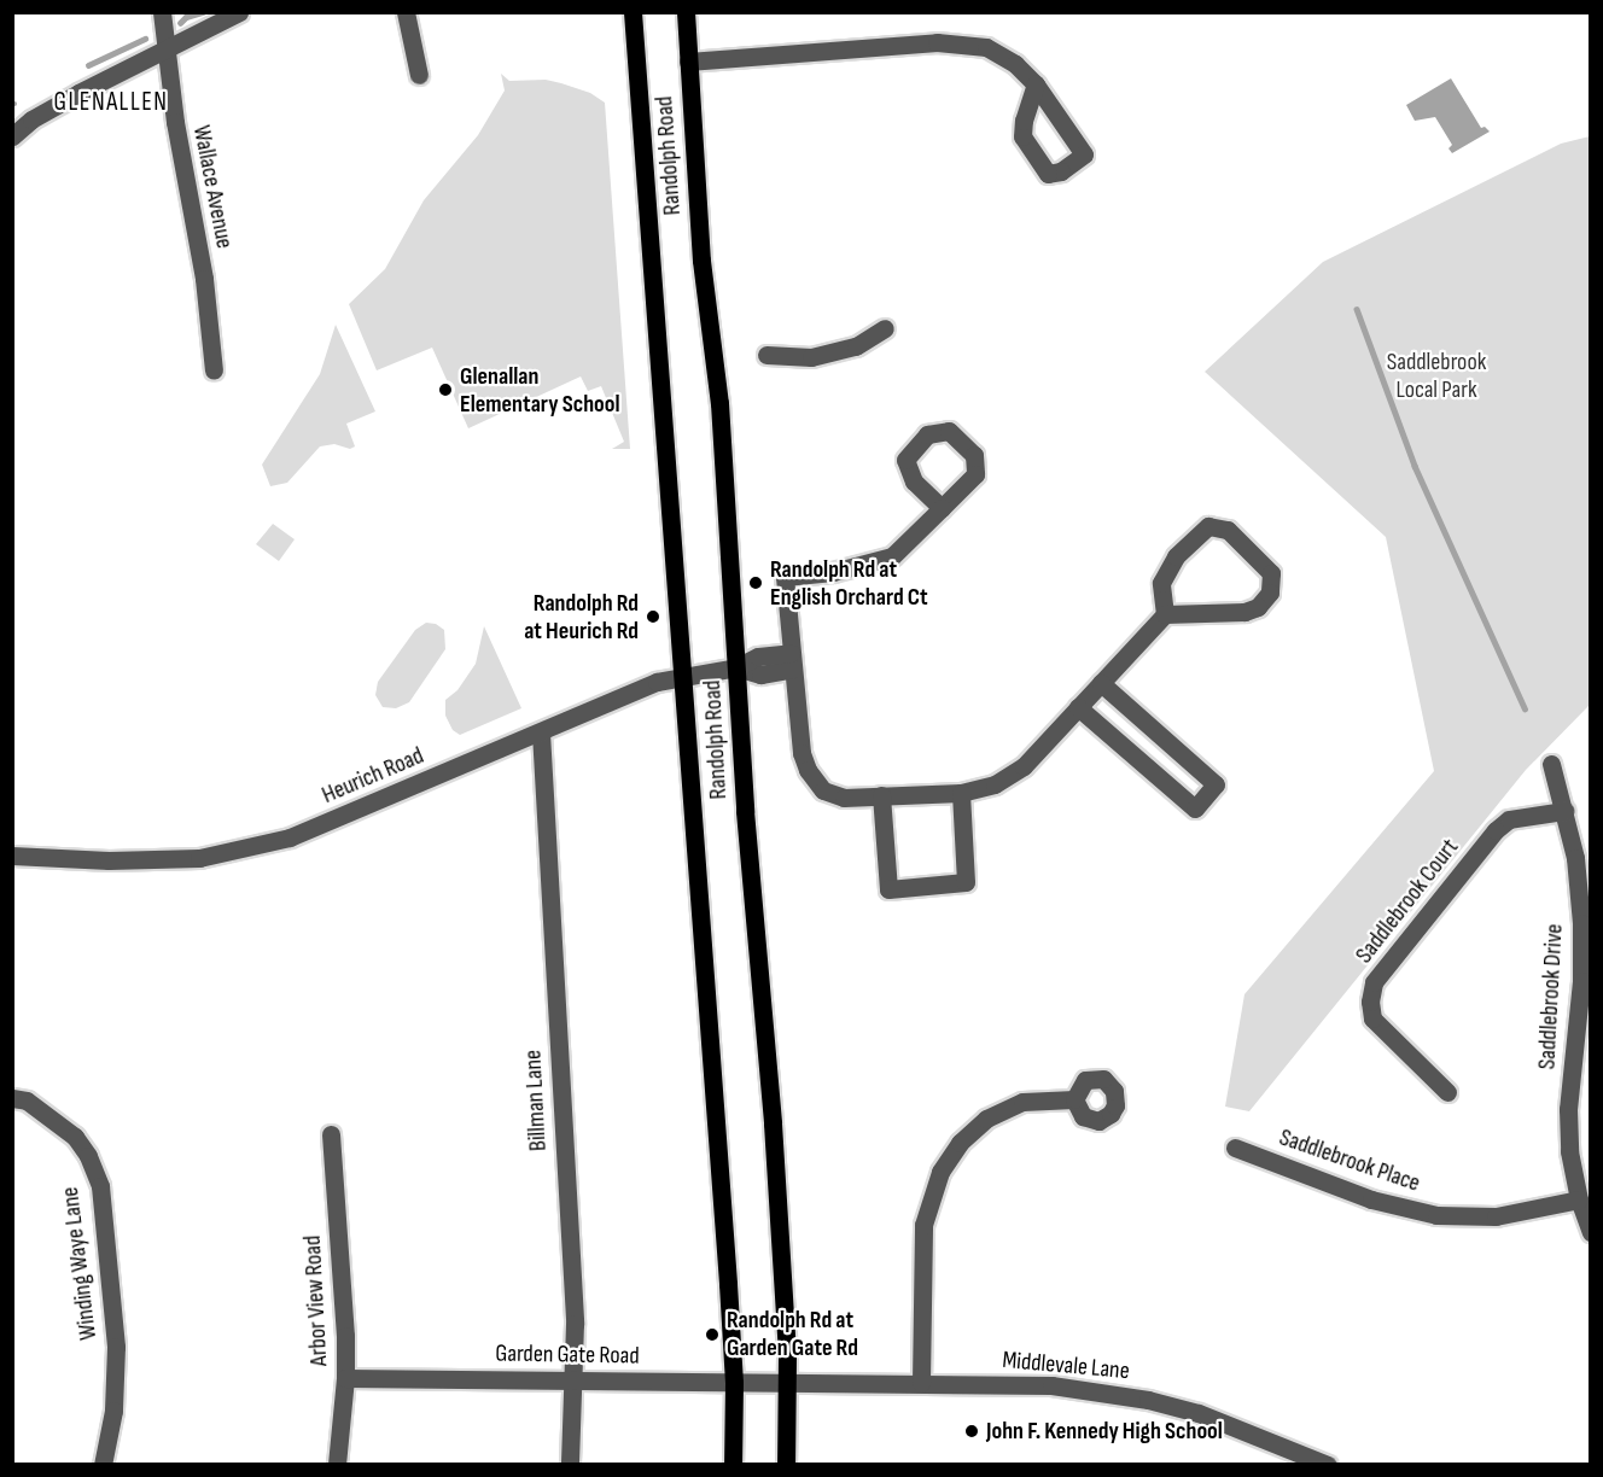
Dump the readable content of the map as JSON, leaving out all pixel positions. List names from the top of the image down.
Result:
{
  "streets": {
    "main road": ["Randolph Road"],
    "street": [
      "Wallace Avenue",
      "Heurich Road",
      "Saddlebrook Court",
      "Saddlebrook Drive",
      "Billman Lane",
      "Saddlebrook Place",
      "Winding Waye Lane",
      "Arbor View Road",
      "Garden Gate Road",
      "Middlevale Lane"
    ]
  },
  "crossings": [
    ["Randolph Road", "Heurich Road"],
    ["Randolph Road", "Garden Gate Road"],
    ["Randolph Road", "Middlevale Lane"],
    ["Heurich Road", "Billman Lane"],
    ["Saddlebrook Court", "Saddlebrook Drive"],
    ["Saddlebrook Drive", "Saddlebrook Place"],
    ["Billman Lane", "Garden Gate Road"],
    ["Arbor View Road", "Garden Gate Road"],
    ["Garden Gate Road", "Middlevale Lane"]
  ],
  "districts": ["GLENALLEN"],
  "parks": ["Saddlebrook Local Park"],
  "places": [
    "Glenallan Elementary School",
    "Randolph Rd at English Orchard Ct",
    "Randolph Rd at Heurich Rd",
    "Randolph Rd at Garden Gate Rd",
    "John F. Kennedy High School"
  ]
}
